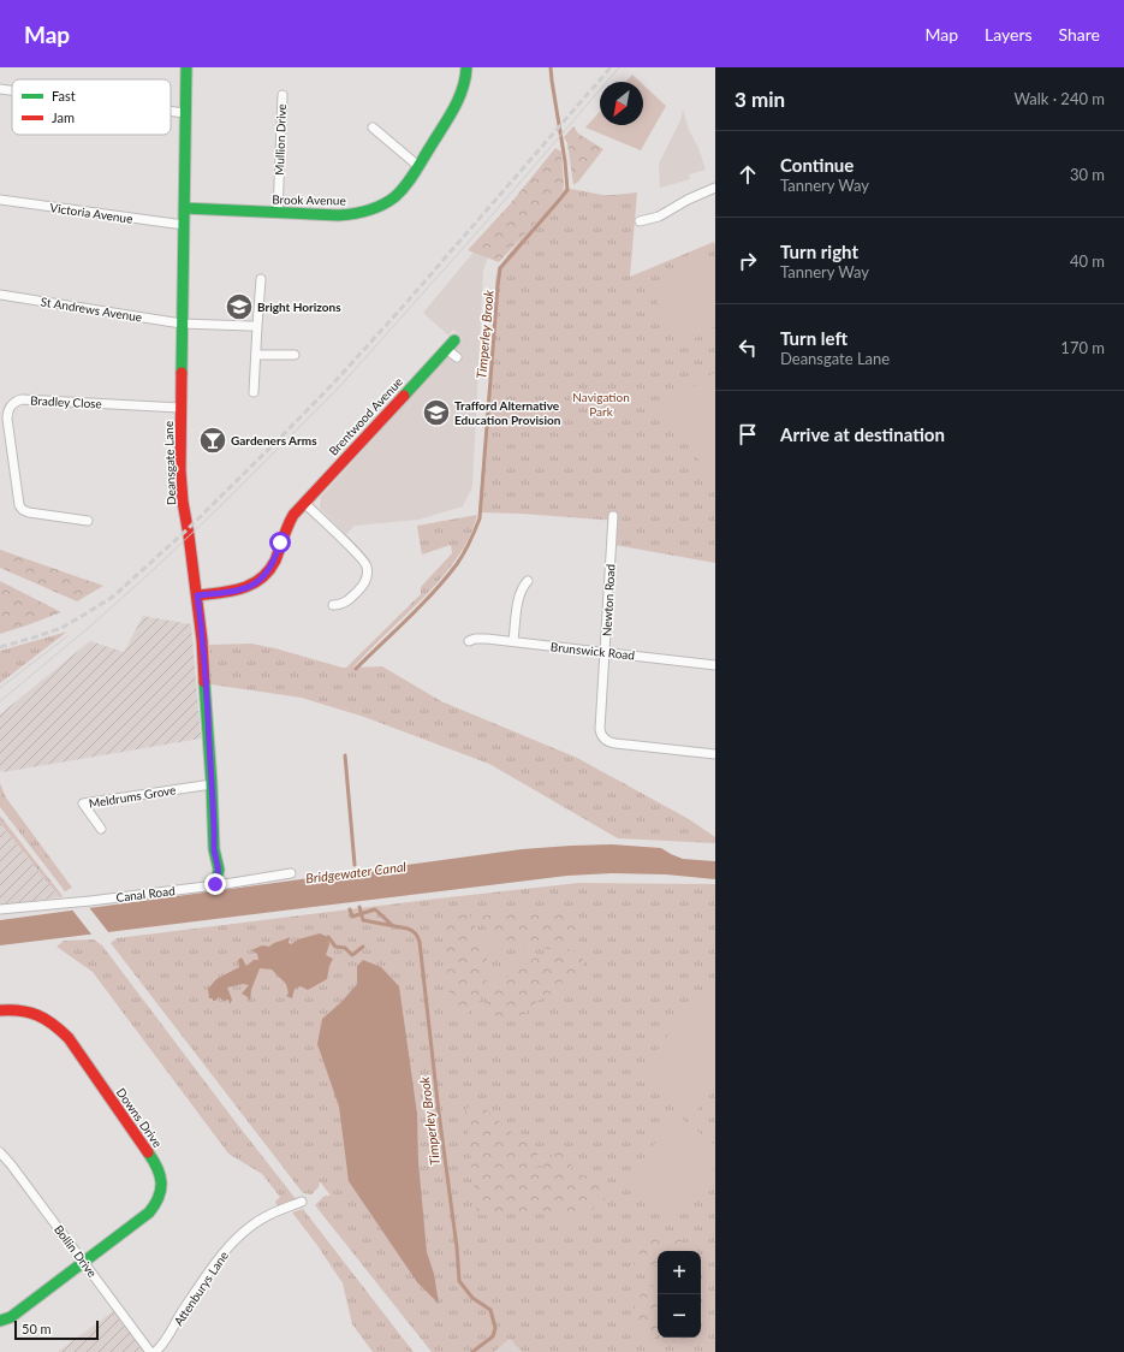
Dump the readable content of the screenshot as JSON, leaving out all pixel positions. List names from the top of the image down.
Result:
{
  "streets": {
    "street": [
      "Mullion Drive",
      "Brook Avenue",
      "Victoria Avenue",
      "St Andrews Avenue",
      "Bradley Close",
      "Brentwood Avenue",
      "Deansgate Lane",
      "Newton Road",
      "Brunswick Road",
      "Meldrums Grove",
      "Canal Road",
      "Downs Drive",
      "Bollin Drive",
      "Attenburys Lane"
    ]
  },
  "crossings": [
    ["Mullion Drive", "Brook Avenue"],
    ["Brook Avenue", "Deansgate Lane"],
    ["Victoria Avenue", "Deansgate Lane"],
    ["St Andrews Avenue", "Deansgate Lane"],
    ["Bradley Close", "Deansgate Lane"],
    ["Brentwood Avenue", "Deansgate Lane"],
    ["Deansgate Lane", "Meldrums Grove"],
    ["Deansgate Lane", "Canal Road"],
    ["Newton Road", "Brunswick Road"],
    ["Downs Drive", "Bollin Drive"]
  ],
  "water": ["Timperley Brook", "Bridgewater Canal"],
  "parks": ["Navigation Park"],
  "places": {
    "school or university": ["Bright Horizons", "Trafford Alternative Education Provision"],
    "bar": ["Gardeners Arms"]
  },
  "legend": ["Fast", "Jam"],
  "scale_bar": "50 m",
  "north": "bottom left",
  "page": {
    "header": "Map",
    "nav": ["Map", "Layers", "Share"],
    "heading": ["3 min", "Walk · 240 m"],
    "list": [
      ["Continue", "Tannery Way", "30 m"],
      ["Turn right", "Tannery Way", "40 m"],
      ["Turn left", "Deansgate Lane", "170 m"],
      "Arrive at destination"
    ],
    "map_buttons": ["+", "−"],
    "scale": "50 m"
  }
}
